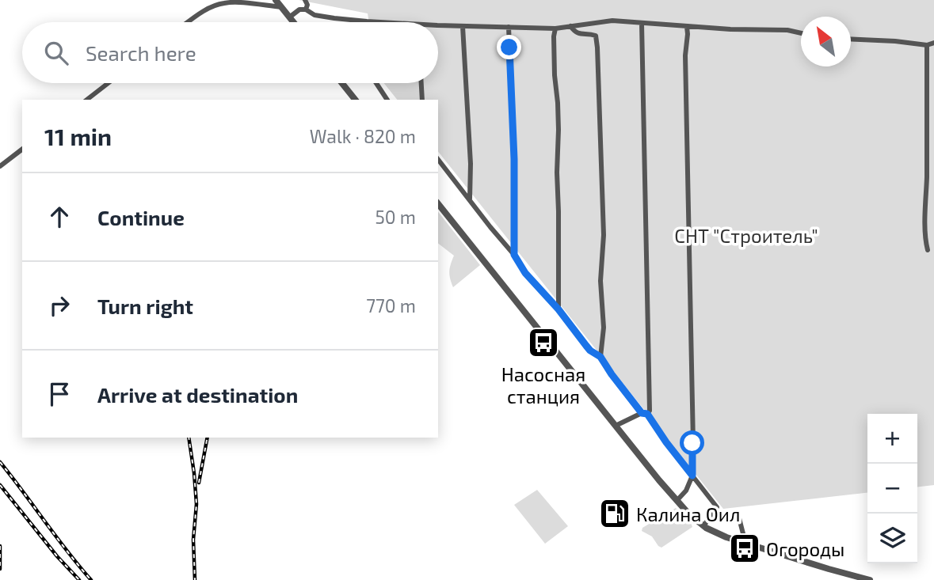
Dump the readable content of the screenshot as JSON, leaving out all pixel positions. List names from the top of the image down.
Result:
{
  "parks": ["СНТ \"Строитель\""],
  "places": {
    "bus stop": ["Насосная станция", "Огороды"],
    "fuel station": ["Калина Оил"]
  },
  "north": "top left",
  "page": {
    "search": "Search here",
    "heading": ["11 min", "Walk · 820 m"],
    "list": [
      ["Continue", "50 m"],
      ["Turn right", "770 m"],
      "Arrive at destination"
    ],
    "map_buttons": ["+", "−"]
  }
}
